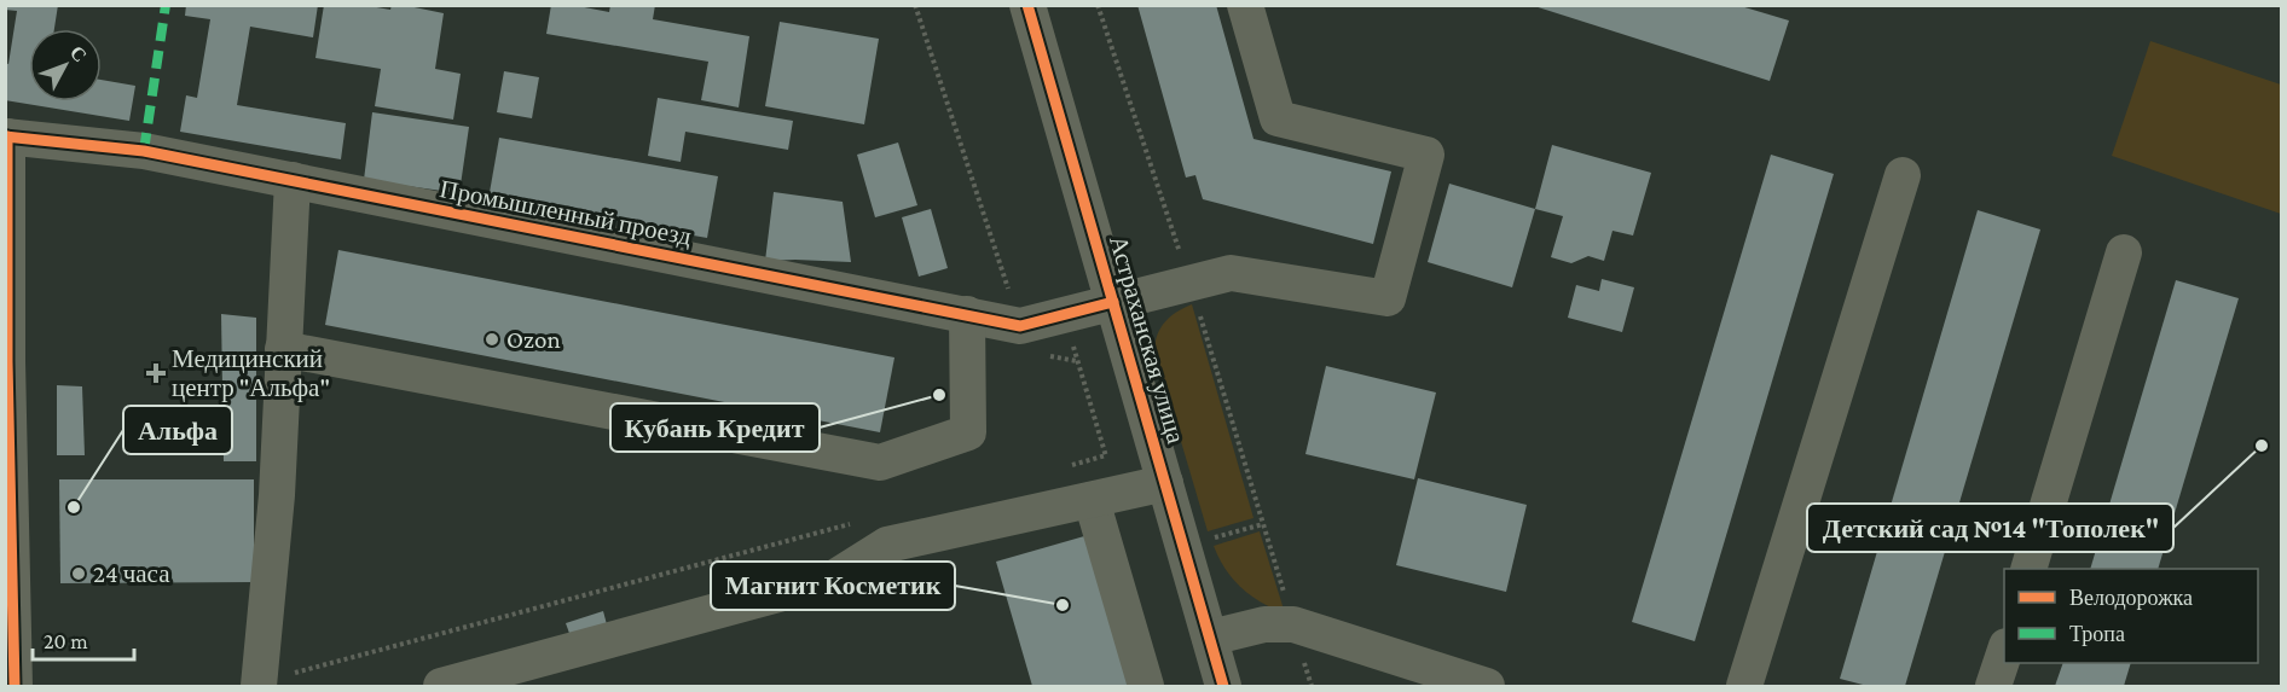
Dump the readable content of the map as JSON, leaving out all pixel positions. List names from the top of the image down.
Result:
{
  "streets": {
    "street": ["Промышленный проезд", "Астраханская улица"]
  },
  "crossings": [
    ["Промышленный проезд", "Астраханская улица"]
  ],
  "places": {
    "other": [
      "Ozon",
      "Кубань Кредит",
      "Детский сад №14 \"Тополек\"",
      "Альфа",
      "24 часа",
      "Магнит Косметик"
    ],
    "health": ["Медицинский центр \"Альфа\""]
  },
  "legend": ["Велодорожка", "Тропа"],
  "scale_bar": "20 m",
  "north": "top right"
}
